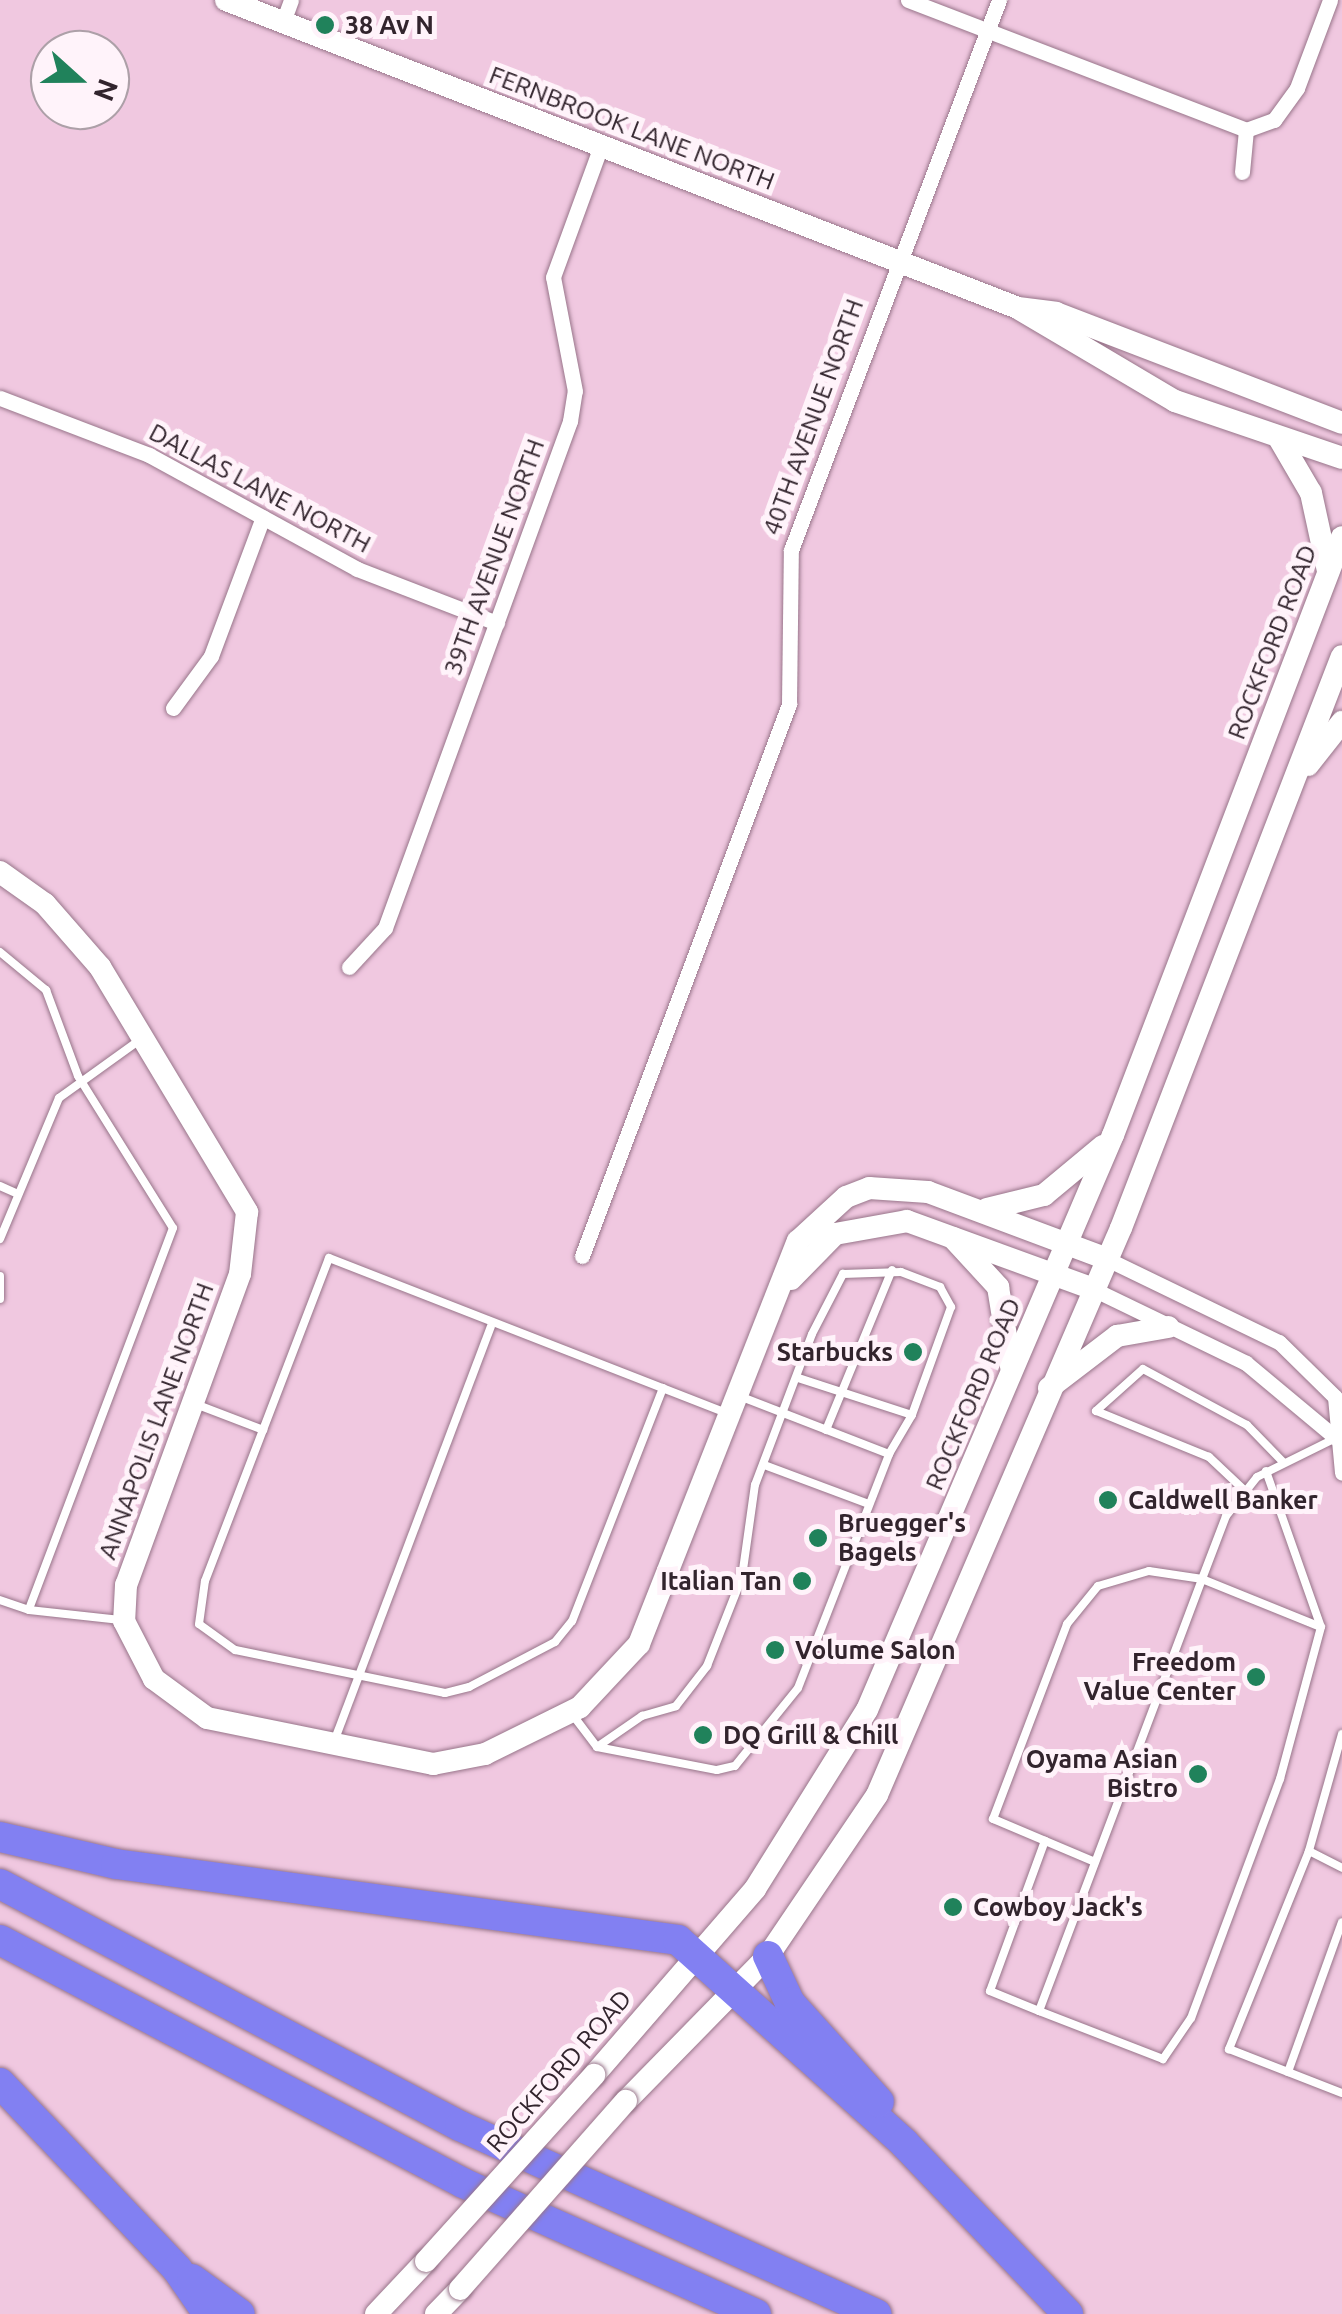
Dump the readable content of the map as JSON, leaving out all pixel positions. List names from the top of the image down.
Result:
{
  "streets": {
    "main road": ["FERNBROOK LANE NORTH", "ROCKFORD ROAD", "ANNAPOLIS LANE NORTH"],
    "street": ["40TH AVENUE NORTH", "DALLAS LANE NORTH", "39TH AVENUE NORTH"]
  },
  "crossings": [
    ["FERNBROOK LANE NORTH", "40TH AVENUE NORTH"],
    ["FERNBROOK LANE NORTH", "39TH AVENUE NORTH"],
    ["DALLAS LANE NORTH", "39TH AVENUE NORTH"]
  ],
  "places": [
    "38 Av N",
    "Starbucks",
    "Caldwell Banker",
    "Bruegger's Bagels",
    "Italian Tan",
    "Volume Salon",
    "Freedom Value Center",
    "DQ Grill & Chill",
    "Oyama Asian Bistro",
    "Cowboy Jack's"
  ],
  "north": "right"
}
